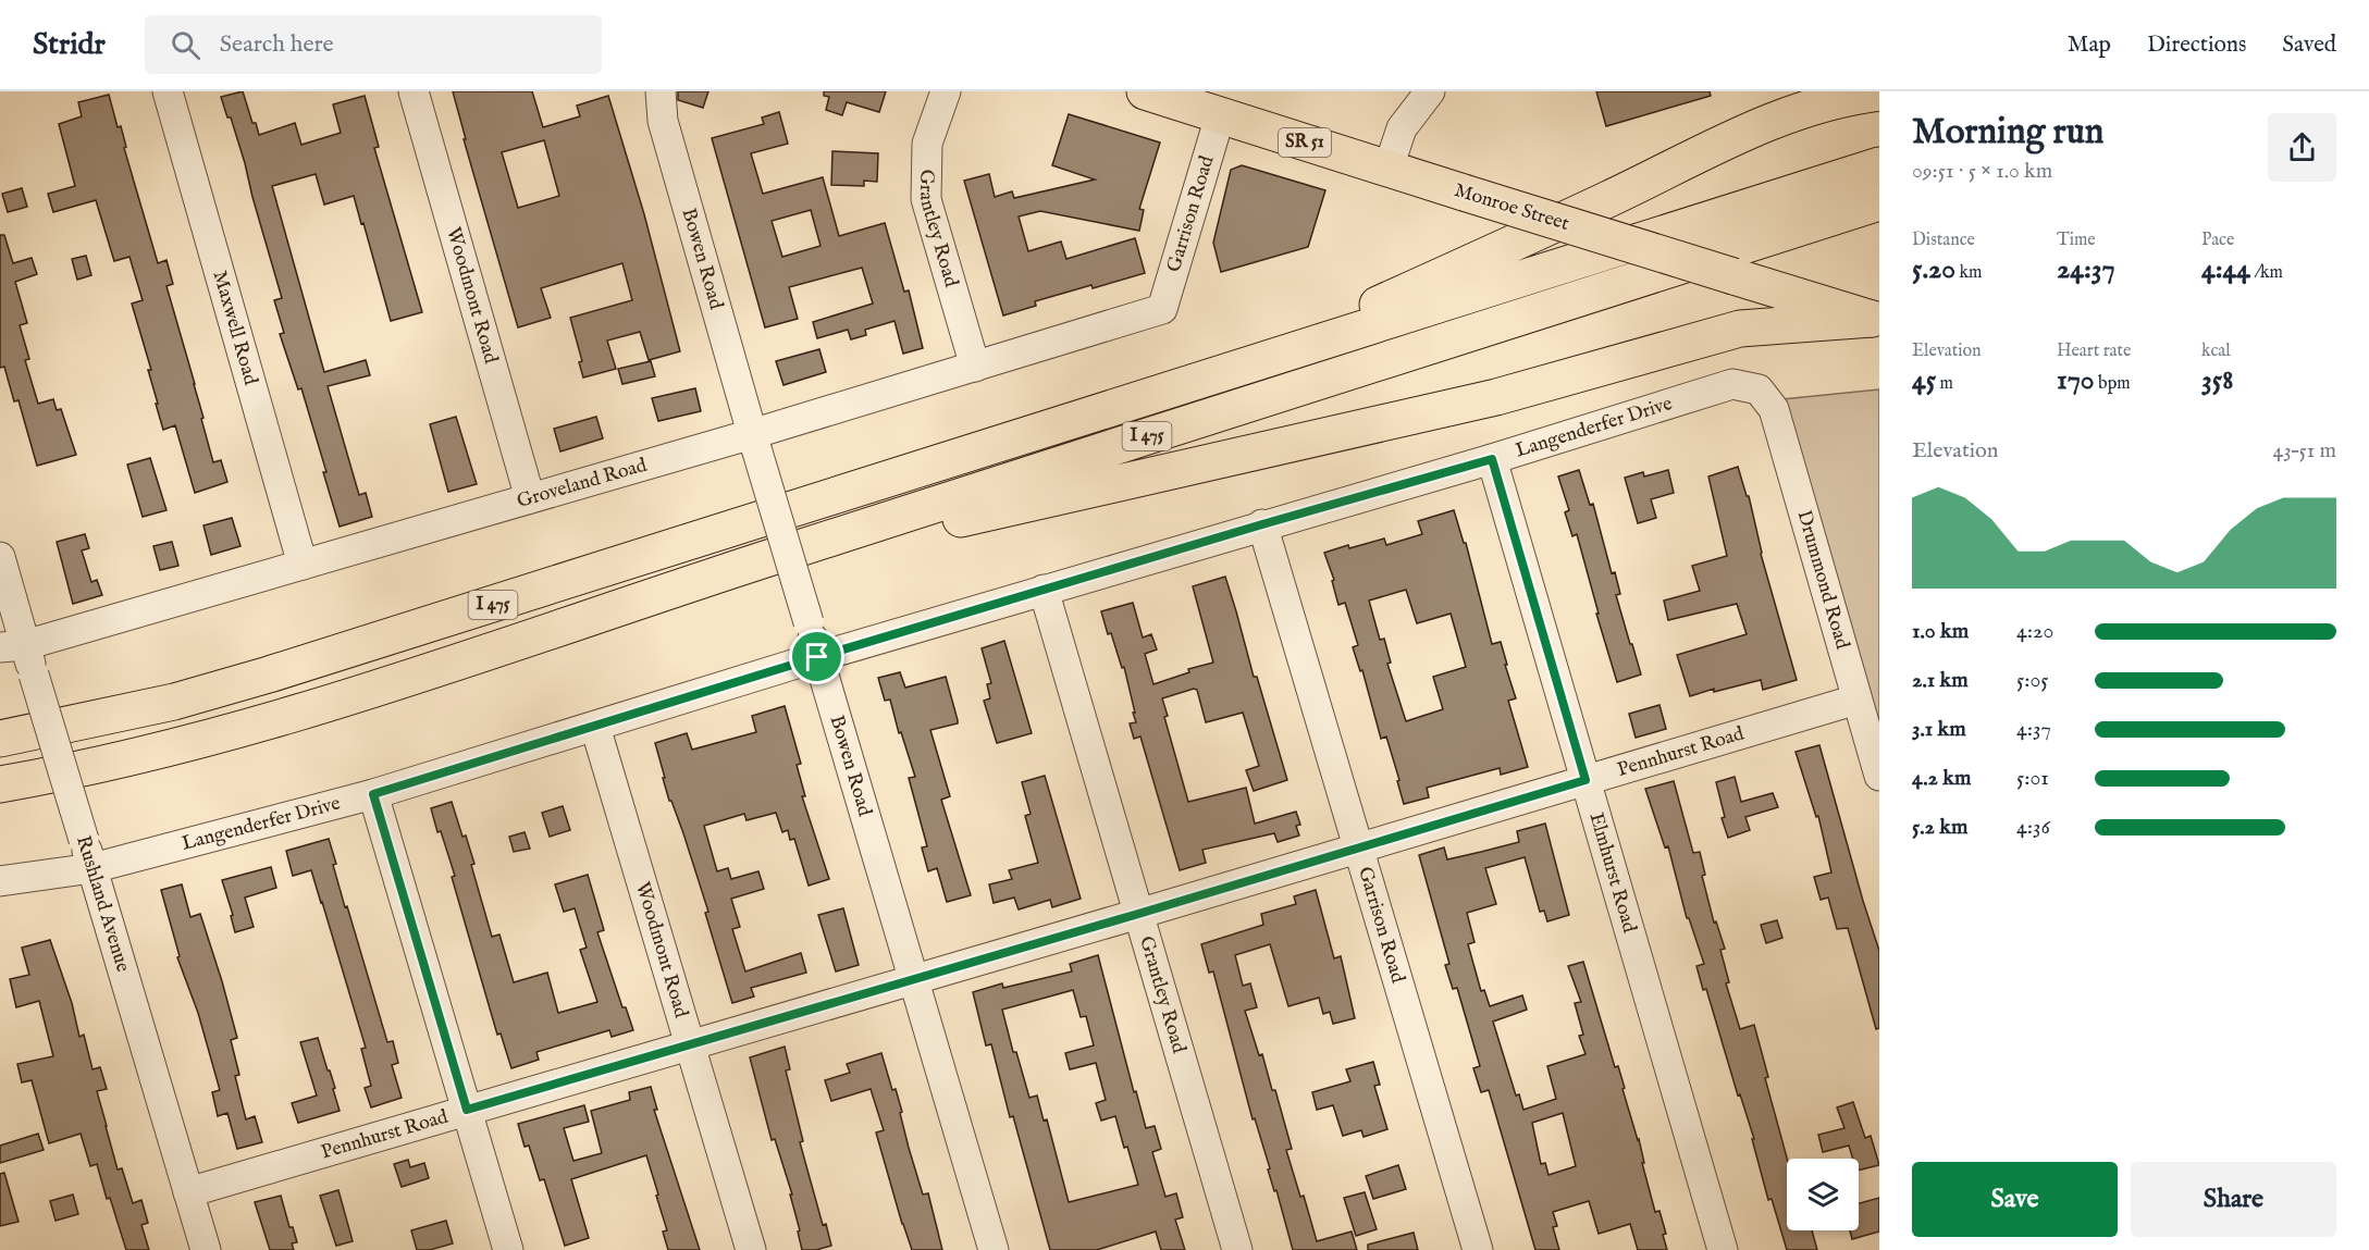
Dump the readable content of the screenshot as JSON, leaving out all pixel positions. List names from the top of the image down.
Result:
{
  "streets": {
    "main road": ["SR 51", "Monroe Street", "I 475"],
    "street": [
      "Garrison Road",
      "Grantley Road",
      "Bowen Road",
      "Woodmont Road",
      "Maxwell Road",
      "Langenderfer Drive",
      "Groveland Road",
      "Drummond Road",
      "Pennhurst Road",
      "Elmhurst Road",
      "Rushland Avenue"
    ]
  },
  "crossings": [
    ["Monroe Street", "Garrison Road"],
    ["Garrison Road", "Langenderfer Drive"],
    ["Garrison Road", "Groveland Road"],
    ["Garrison Road", "Pennhurst Road"],
    ["Grantley Road", "Langenderfer Drive"],
    ["Grantley Road", "Groveland Road"],
    ["Grantley Road", "Pennhurst Road"],
    ["Bowen Road", "Langenderfer Drive"],
    ["Bowen Road", "Groveland Road"],
    ["Bowen Road", "Pennhurst Road"],
    ["Woodmont Road", "Langenderfer Drive"],
    ["Woodmont Road", "Groveland Road"],
    ["Woodmont Road", "Pennhurst Road"],
    ["Maxwell Road", "Groveland Road"],
    ["Langenderfer Drive", "Drummond Road"],
    ["Langenderfer Drive", "Elmhurst Road"],
    ["Langenderfer Drive", "Rushland Avenue"],
    ["Groveland Road", "Rushland Avenue"],
    ["Drummond Road", "Pennhurst Road"],
    ["Pennhurst Road", "Elmhurst Road"],
    ["Pennhurst Road", "Rushland Avenue"]
  ],
  "page": {
    "header": "Stridr",
    "search": "Search here",
    "nav": ["Map", "Directions", "Saved"],
    "heading": ["Morning run", "09:51 · 5 × 1.0 km"],
    "stats": [
      ["Distance", "5.20 km"],
      ["Time", "24:37"],
      ["Pace", "4:44 /km"],
      ["Elevation", "45 m"],
      ["Heart rate", "170 bpm"],
      ["kcal", "358"]
    ],
    "chart": ["Elevation", "43–51 m"],
    "list": [
      {
        "name": "1.0 km",
        "note": "4:20"
      },
      {
        "name": "2.1 km",
        "note": "5:05"
      },
      {
        "name": "3.1 km",
        "note": "4:37"
      },
      {
        "name": "4.2 km",
        "note": "5:01"
      },
      {
        "name": "5.2 km",
        "note": "4:36"
      }
    ],
    "buttons": ["Save", "Share"]
  }
}
